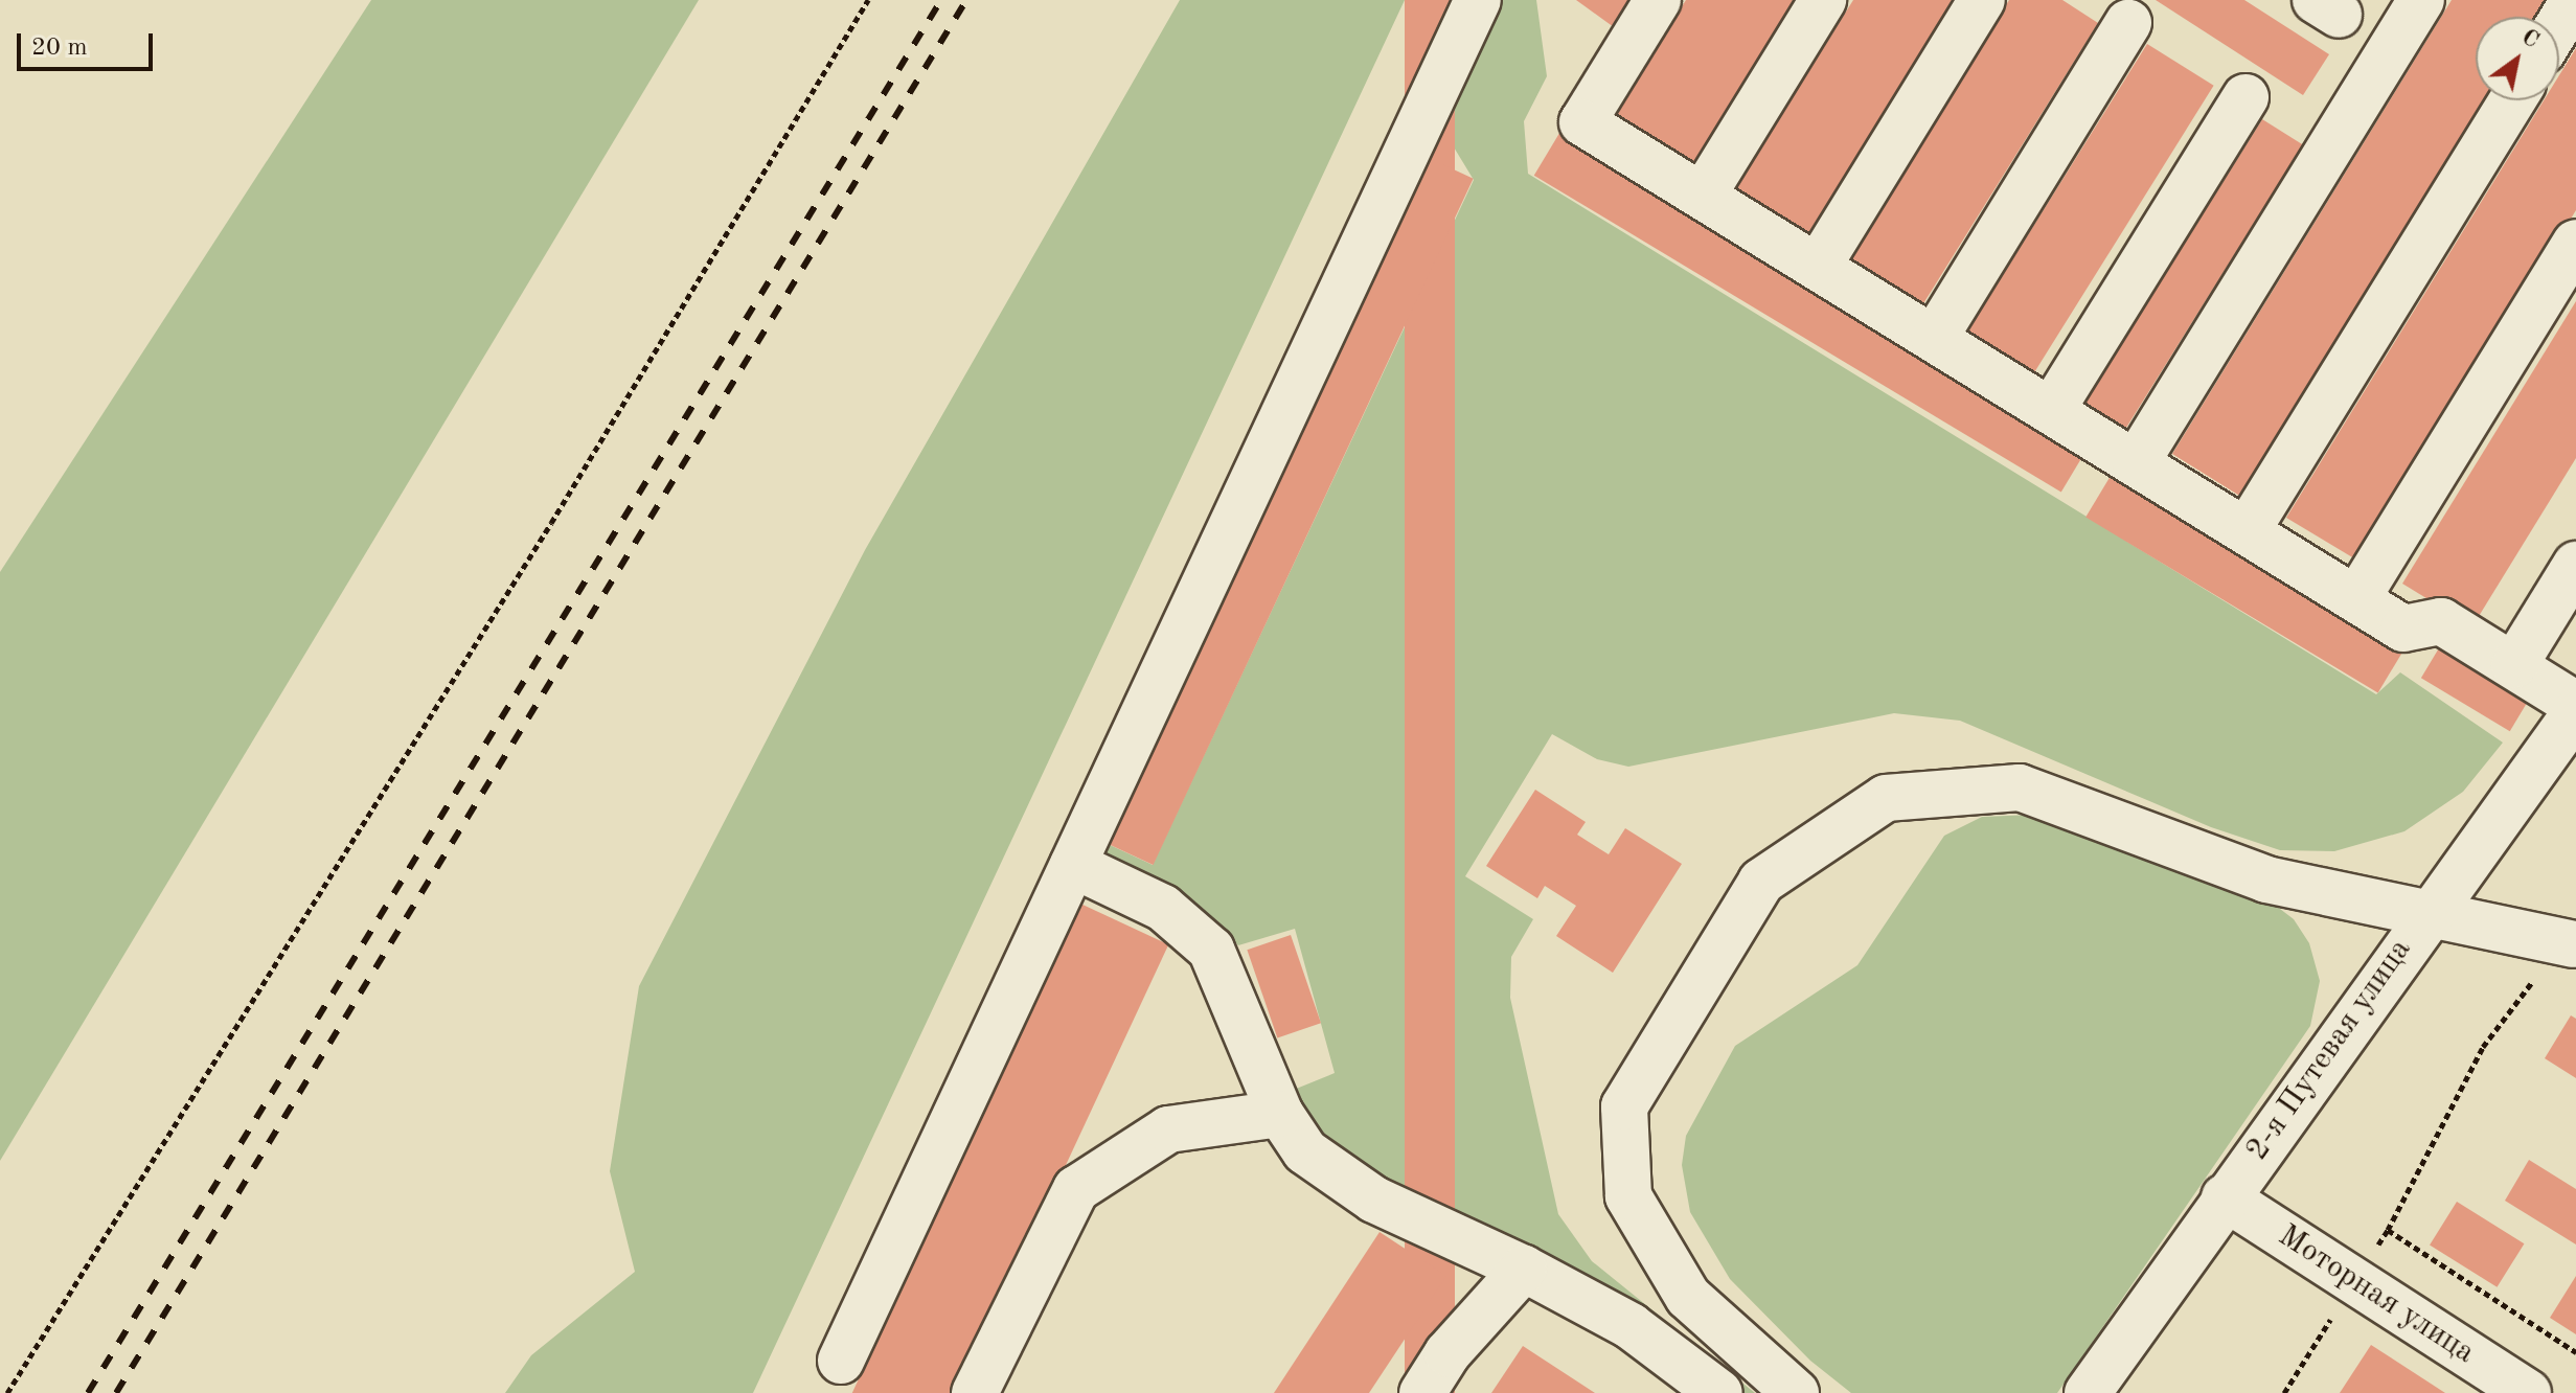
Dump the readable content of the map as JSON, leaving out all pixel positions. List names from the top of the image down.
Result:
{
  "streets": {
    "street": ["2-я Путевая улица", "Моторная улица"]
  },
  "crossings": [
    ["2-я Путевая улица", "Моторная улица"]
  ],
  "scale_bar": "20 m",
  "north": "top right"
}
